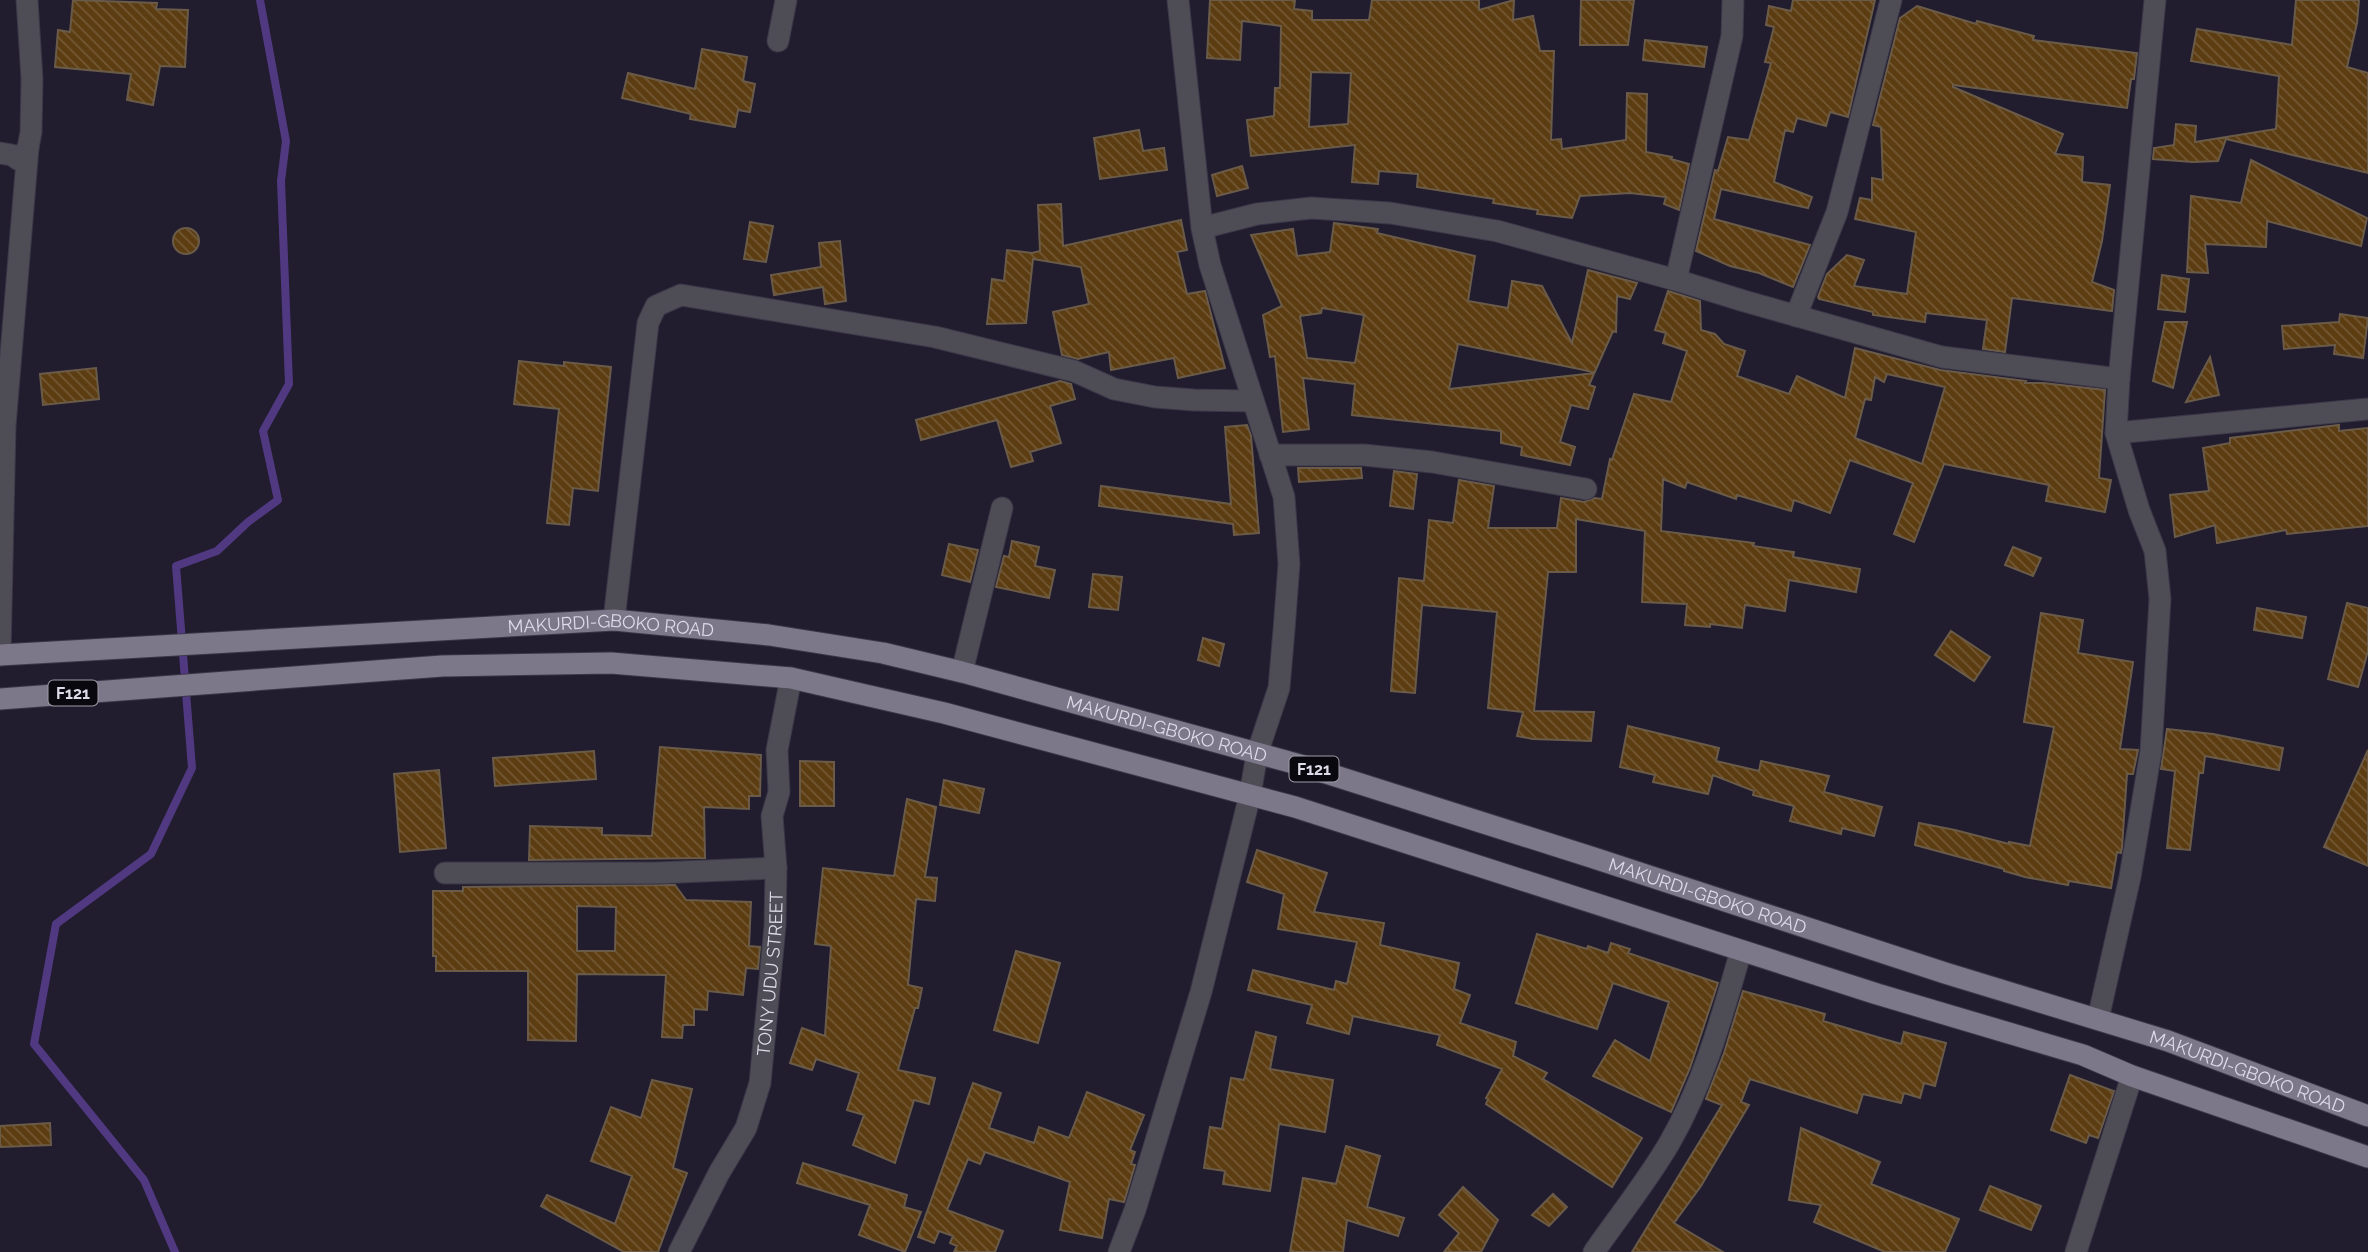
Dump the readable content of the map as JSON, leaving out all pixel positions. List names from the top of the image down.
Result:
{
  "streets": {
    "main road": ["MAKURDI-GBOKO ROAD", "F121"],
    "street": ["TONY UDU STREET"]
  },
  "crossings": [
    ["F121", "TONY UDU STREET"]
  ]
}
